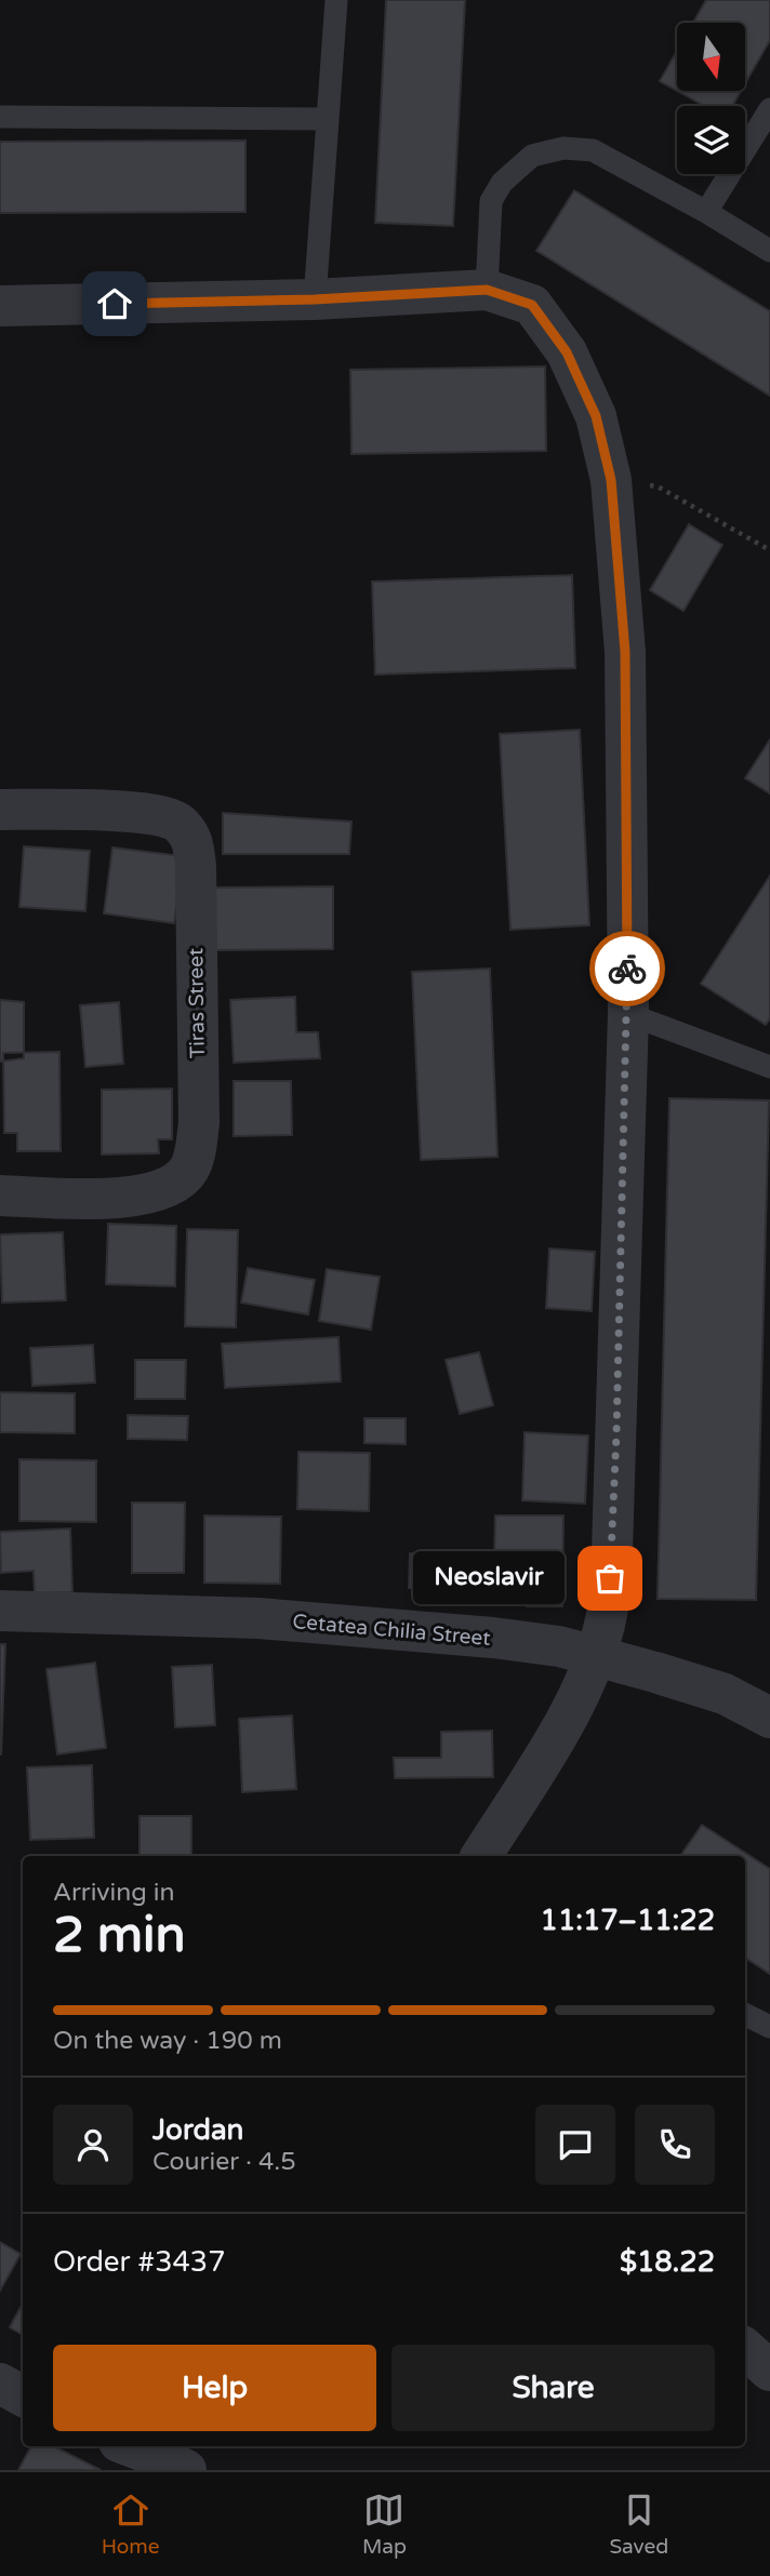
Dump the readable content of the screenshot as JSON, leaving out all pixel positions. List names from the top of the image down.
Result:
{
  "streets": {
    "street": ["Tiras Street", "Cetatea Chilia Street"]
  },
  "places": ["Neoslavir"],
  "north": "bottom",
  "page": {
    "bubble": "Neoslavir",
    "heading": ["2 min", "Arriving in", "11:17–11:22"],
    "panel": [
      "Jordan",
      "Courier · 4.5",
      "Order #3437",
      "$18.22"
    ],
    "bar": "On the way · 190 m",
    "buttons": ["Help", "Share"],
    "tabs": ["Home", "Map", "Saved"]
  }
}
